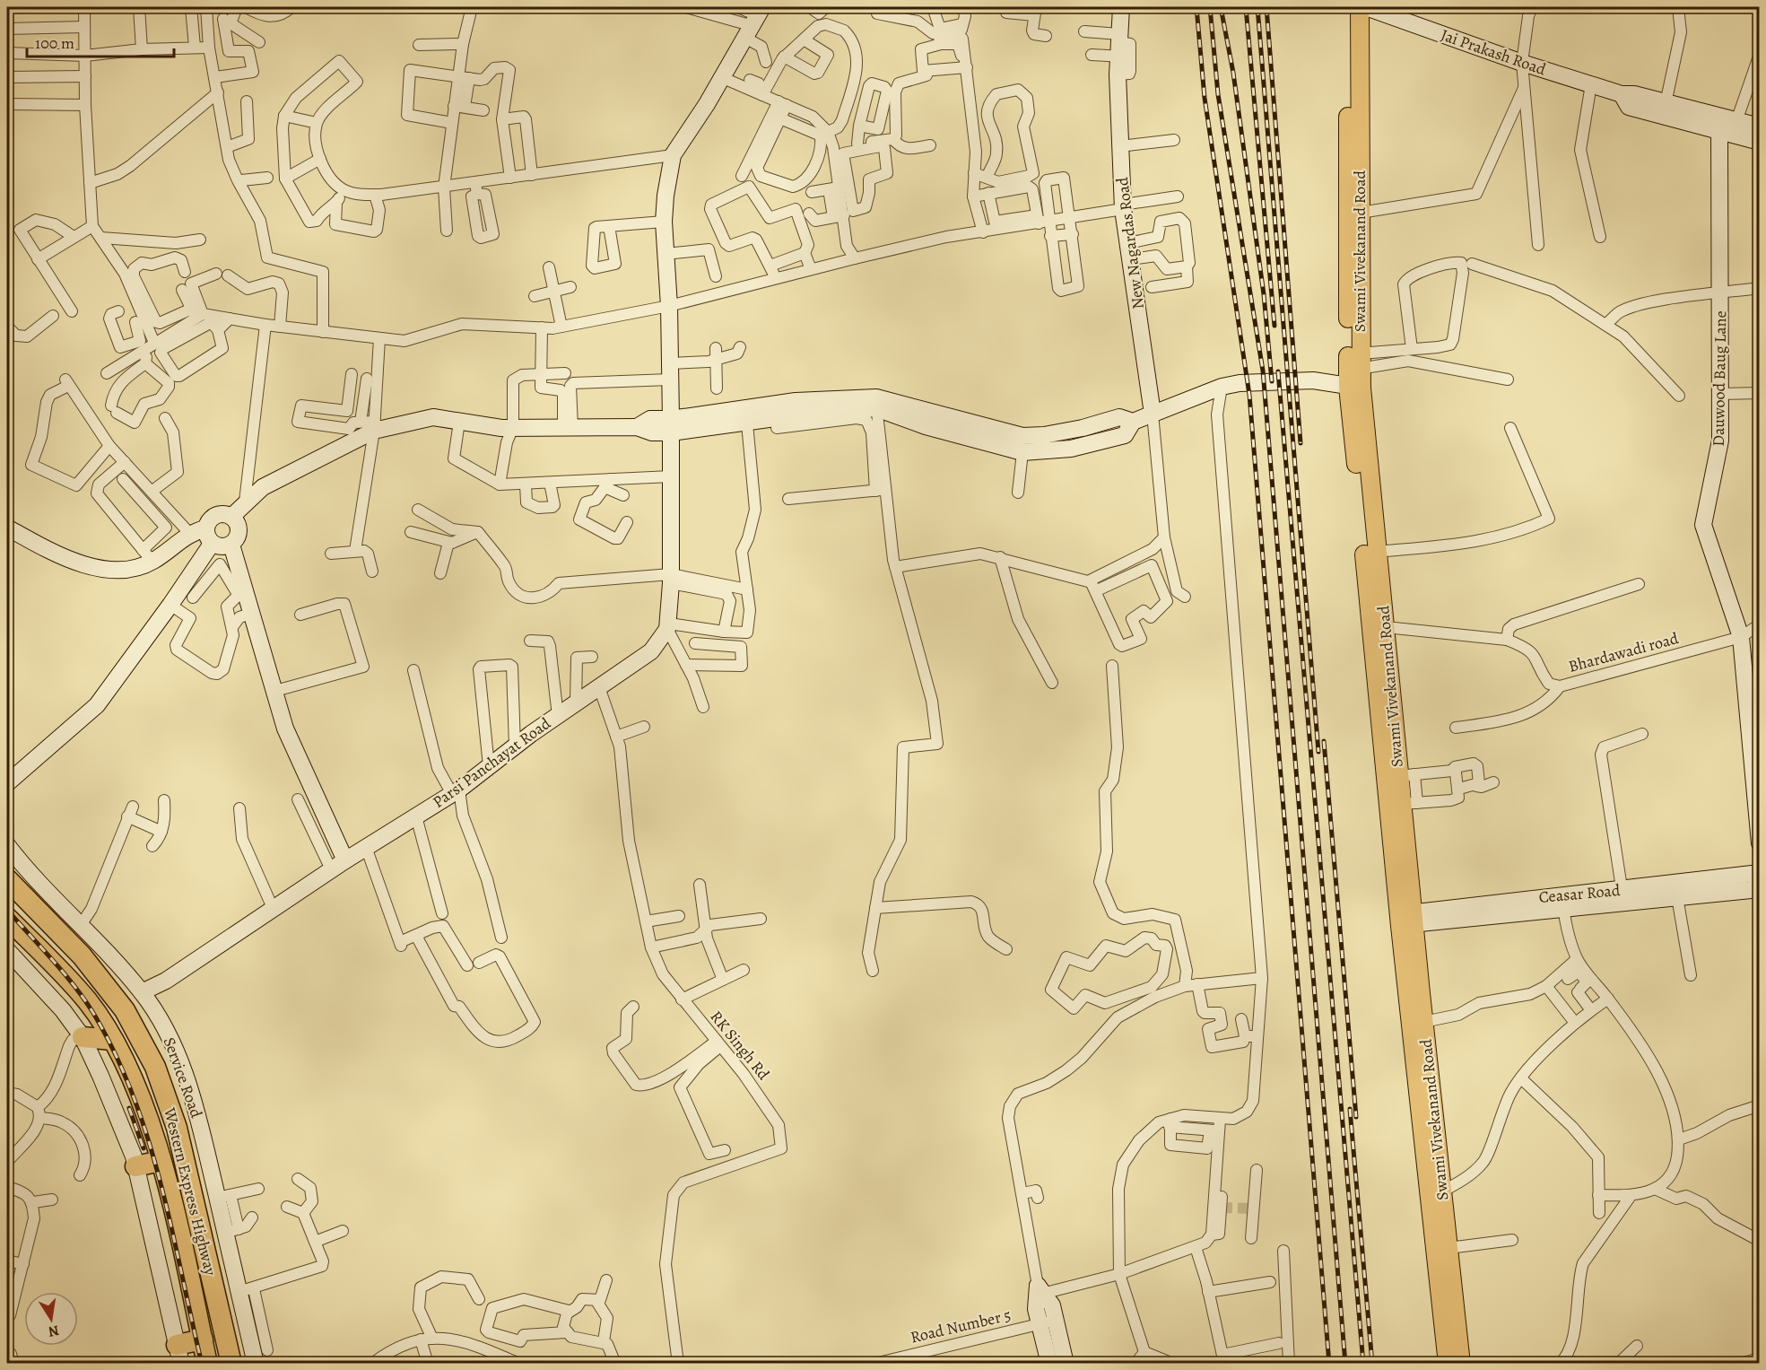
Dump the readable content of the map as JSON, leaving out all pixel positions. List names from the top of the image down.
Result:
{
  "streets": {
    "highway": ["Western Express Highway"],
    "main road": ["Swami Vivekanand Road"],
    "street": [
      "Jai Prakash Road",
      "New Nagardas Road",
      "Dauwood Baug Lane",
      "Bhardawadi road",
      "Parsi Panchayat Road",
      "Ceasar Road",
      "RK Singh Rd",
      "Service Road",
      "Road Number 5"
    ]
  },
  "crossings": [
    ["Jai Prakash Road", "Dauwood Baug Lane"],
    ["Swami Vivekanand Road", "Bhardawadi road"],
    ["Swami Vivekanand Road", "Ceasar Road"],
    ["Dauwood Baug Lane", "Bhardawadi road"],
    ["Parsi Panchayat Road", "RK Singh Rd"],
    ["Parsi Panchayat Road", "Service Road"]
  ],
  "scale_bar": "100 m",
  "north": "bottom"
}
